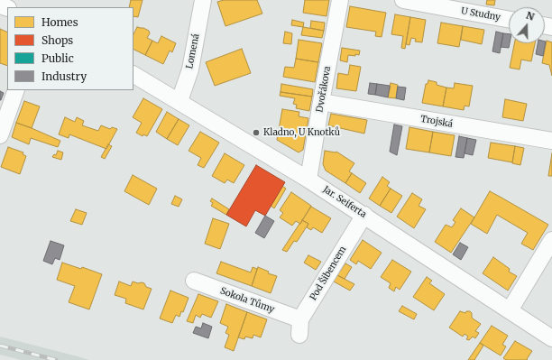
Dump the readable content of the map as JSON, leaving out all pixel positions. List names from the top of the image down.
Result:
{
  "streets": {
    "street": [
      "U Studny",
      "Lomená",
      "Dvořákova",
      "Trojská",
      "Jar. Seiferta",
      "Pod Šibencem",
      "Sokola Tůmy"
    ]
  },
  "crossings": [
    ["Lomená", "Jar. Seiferta"],
    ["Dvořákova", "Trojská"],
    ["Dvořákova", "Jar. Seiferta"],
    ["Jar. Seiferta", "Pod Šibencem"],
    ["Pod Šibencem", "Sokola Tůmy"]
  ],
  "places": ["Kladno, U Knotků"],
  "legend": [
    "Homes",
    "Shops",
    "Public",
    "Industry"
  ],
  "north": "top"
}
